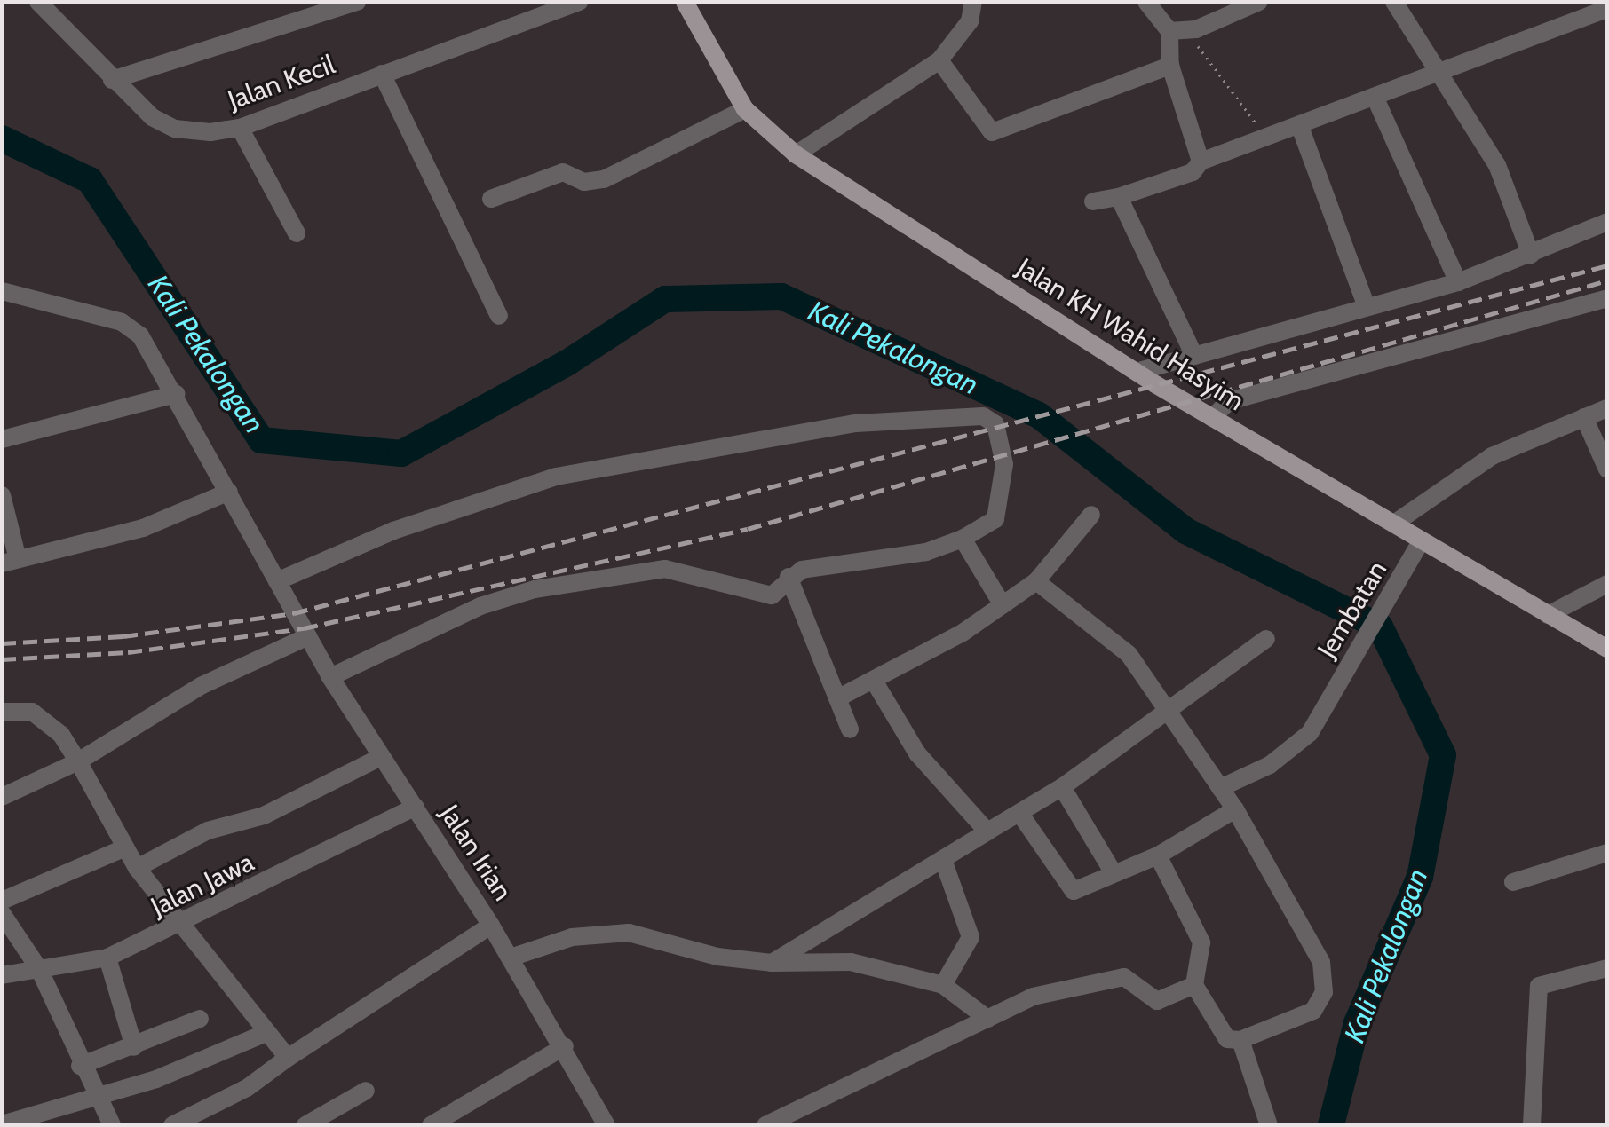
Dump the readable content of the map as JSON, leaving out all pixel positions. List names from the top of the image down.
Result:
{
  "streets": {
    "main road": ["Jalan KH Wahid Hasyim"],
    "street": [
      "Jalan Kecil",
      "Jembatan",
      "Jalan Irian",
      "Jalan Jawa"
    ]
  },
  "crossings": [
    ["Jalan KH Wahid Hasyim", "Jembatan"],
    ["Jalan Irian", "Jalan Jawa"]
  ],
  "water": ["Kali Pekalongan"]
}
